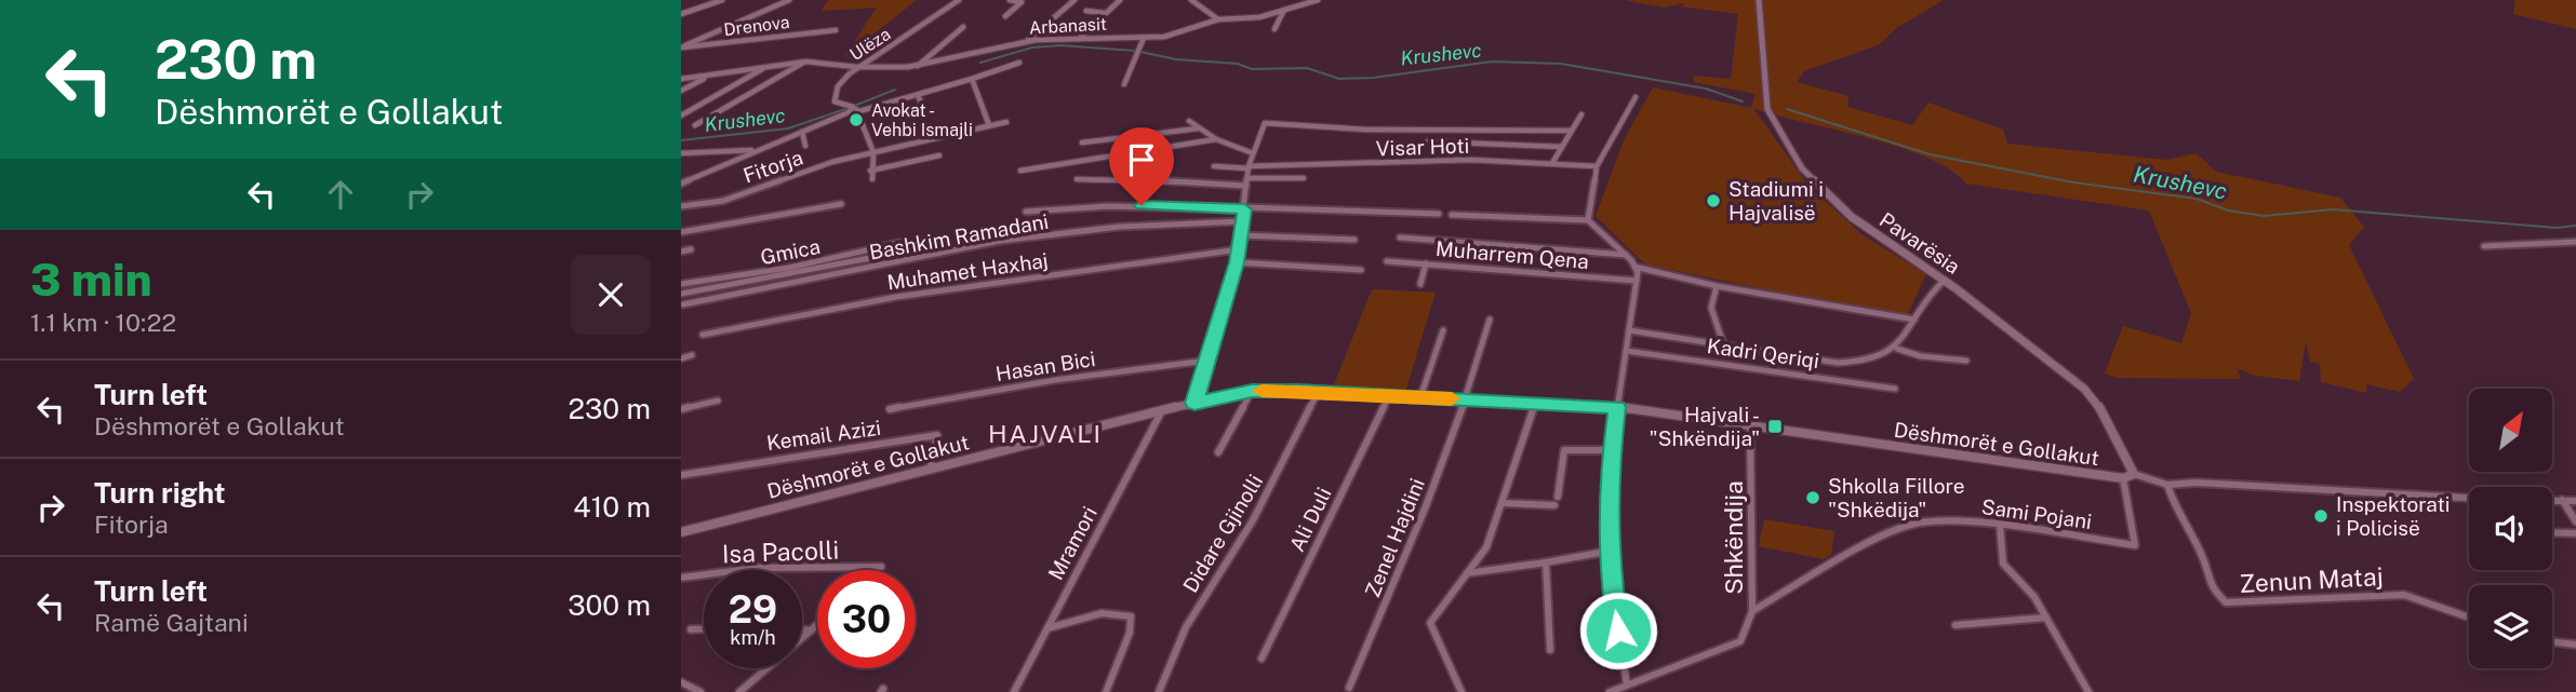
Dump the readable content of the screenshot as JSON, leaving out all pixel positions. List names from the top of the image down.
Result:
{
  "streets": {
    "street": [
      "Drenova",
      "Arbanasit",
      "Ulëza",
      "Visar Hoti",
      "Fitorja",
      "Bashkim Ramadani",
      "Pavarësia",
      "Gmica",
      "Muharrem Qena",
      "Muhamet Haxhaj",
      "Kadri Qeriqi",
      "Hasan Bici",
      "Kemail Azizi",
      "Dëshmorët e Gollakut",
      "Sami Pojani",
      "Ali Duli",
      "Didare Gjinolli",
      "Zenel Hajdini",
      "Shkëndija",
      "Mramori",
      "Isa Pacolli",
      "Zenun Mataj"
    ]
  },
  "crossings": [
    ["Arbanasit", "Ulëza"],
    ["Pavarësia", "Dëshmorët e Gollakut"],
    ["Kemail Azizi", "Dëshmorët e Gollakut"],
    ["Dëshmorët e Gollakut", "Sami Pojani"],
    ["Dëshmorët e Gollakut", "Ali Duli"],
    ["Dëshmorët e Gollakut", "Didare Gjinolli"],
    ["Dëshmorët e Gollakut", "Zenel Hajdini"],
    ["Dëshmorët e Gollakut", "Shkëndija"],
    ["Dëshmorët e Gollakut", "Mramori"],
    ["Sami Pojani", "Shkëndija"]
  ],
  "districts": ["HAJVALI"],
  "water": ["Krushevc"],
  "places": {
    "other": [
      "Avokat - Vehbi Ismajli",
      "Stadiumi i Hajvalisë",
      "Shkolla Fillore \"Shkëdija\"",
      "Inspektorati i Policisë"
    ],
    "transit": ["Hajvali - \"Shkëndija\""]
  },
  "north": "top right",
  "page": {
    "turn": ["230 m", "Dëshmorët e Gollakut"],
    "heading": ["3 min", "1.1 km · 10:22"],
    "list": [
      {
        "name": "Turn left",
        "note": "Dëshmorët e Gollakut",
        "value": "230 m"
      },
      {
        "name": "Turn right",
        "note": "Fitorja",
        "value": "410 m"
      },
      {
        "name": "Turn left",
        "note": "Ramë Gajtani",
        "value": "300 m"
      }
    ],
    "speed": "29 km/h",
    "limit": "30"
  }
}
